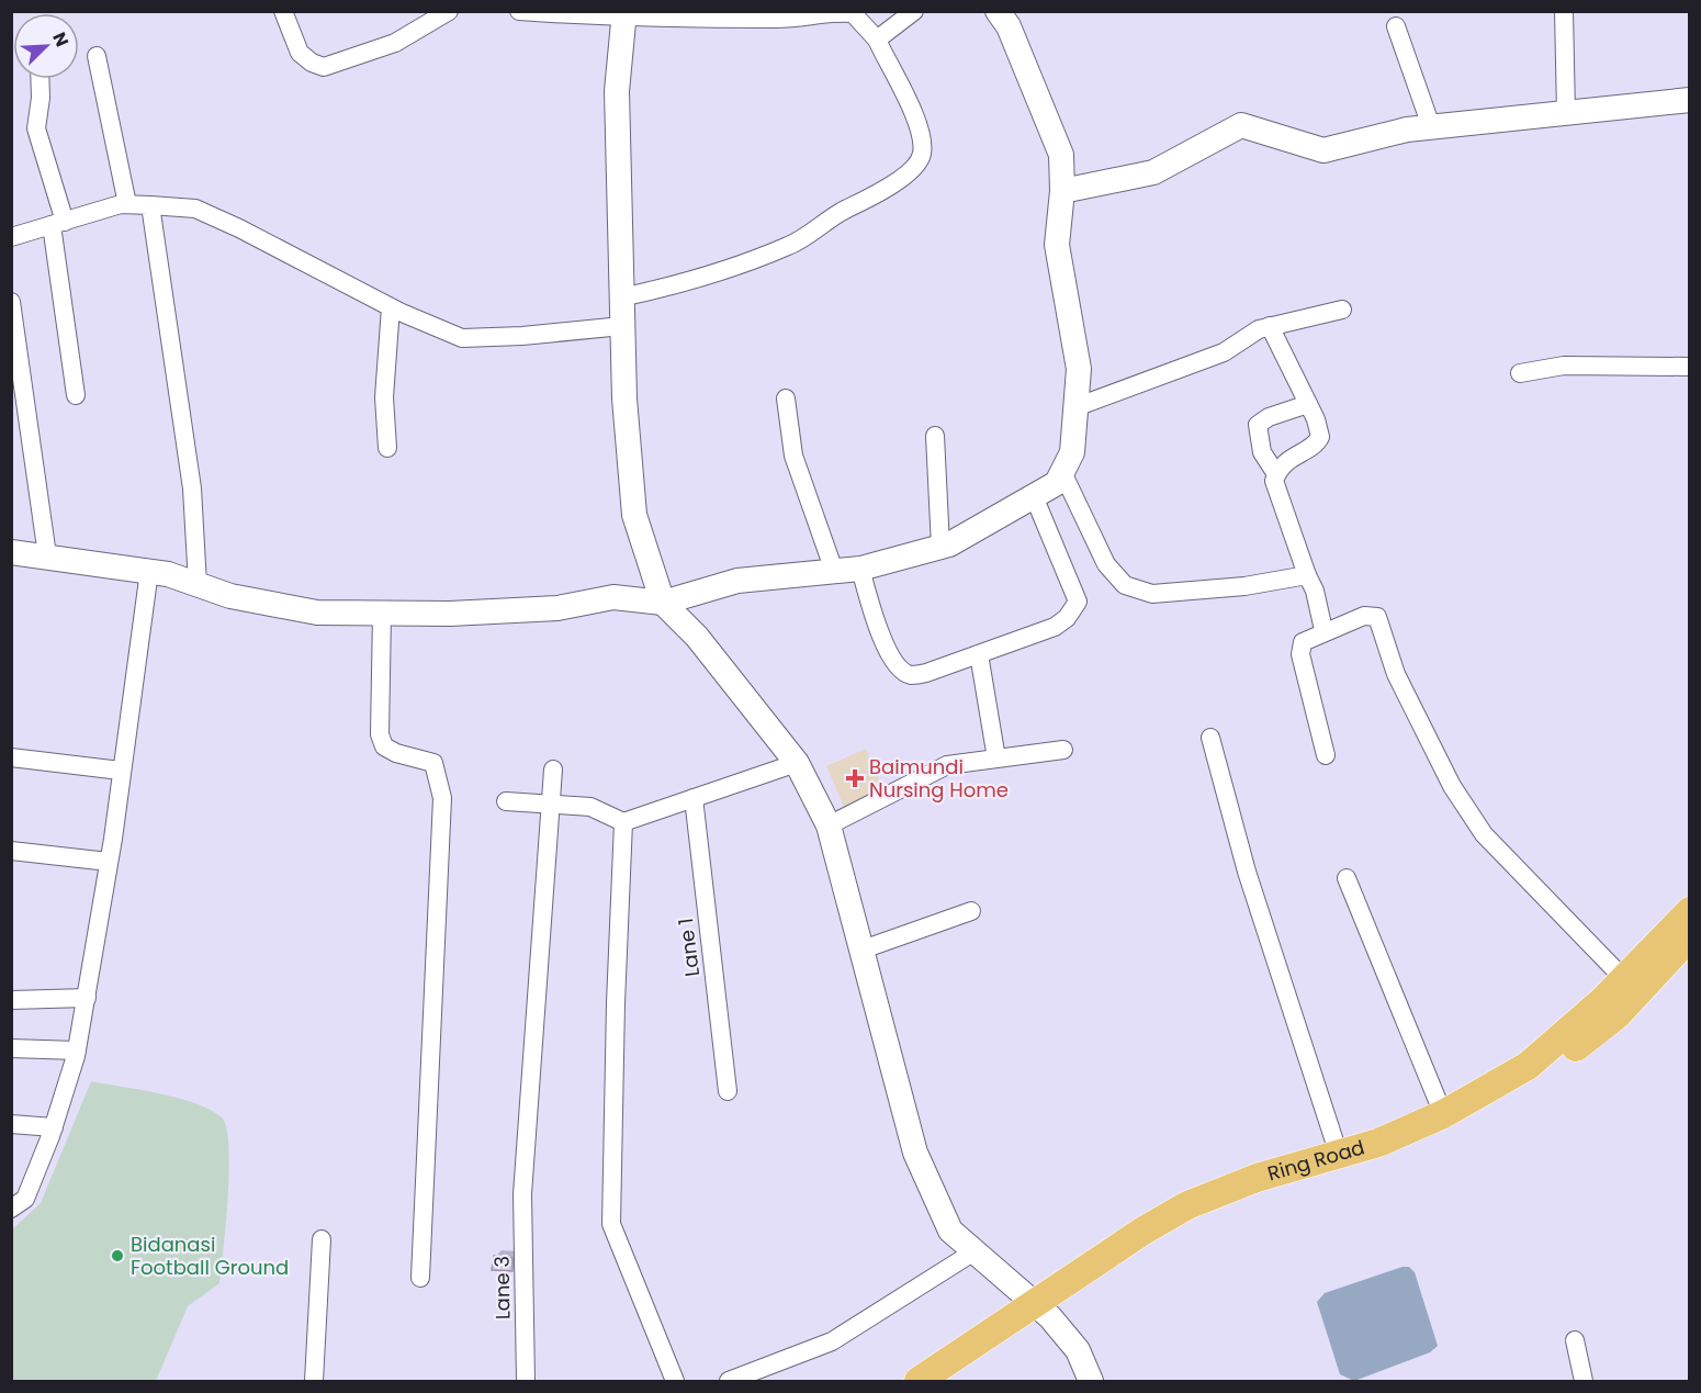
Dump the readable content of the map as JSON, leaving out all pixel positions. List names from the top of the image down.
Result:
{
  "streets": {
    "main road": ["Ring Road"],
    "street": ["Lane 1", "Lane 3"]
  },
  "places": {
    "health": ["Baimundi Nursing Home"],
    "other": ["Bidanasi Football Ground"]
  },
  "north": "top right"
}
